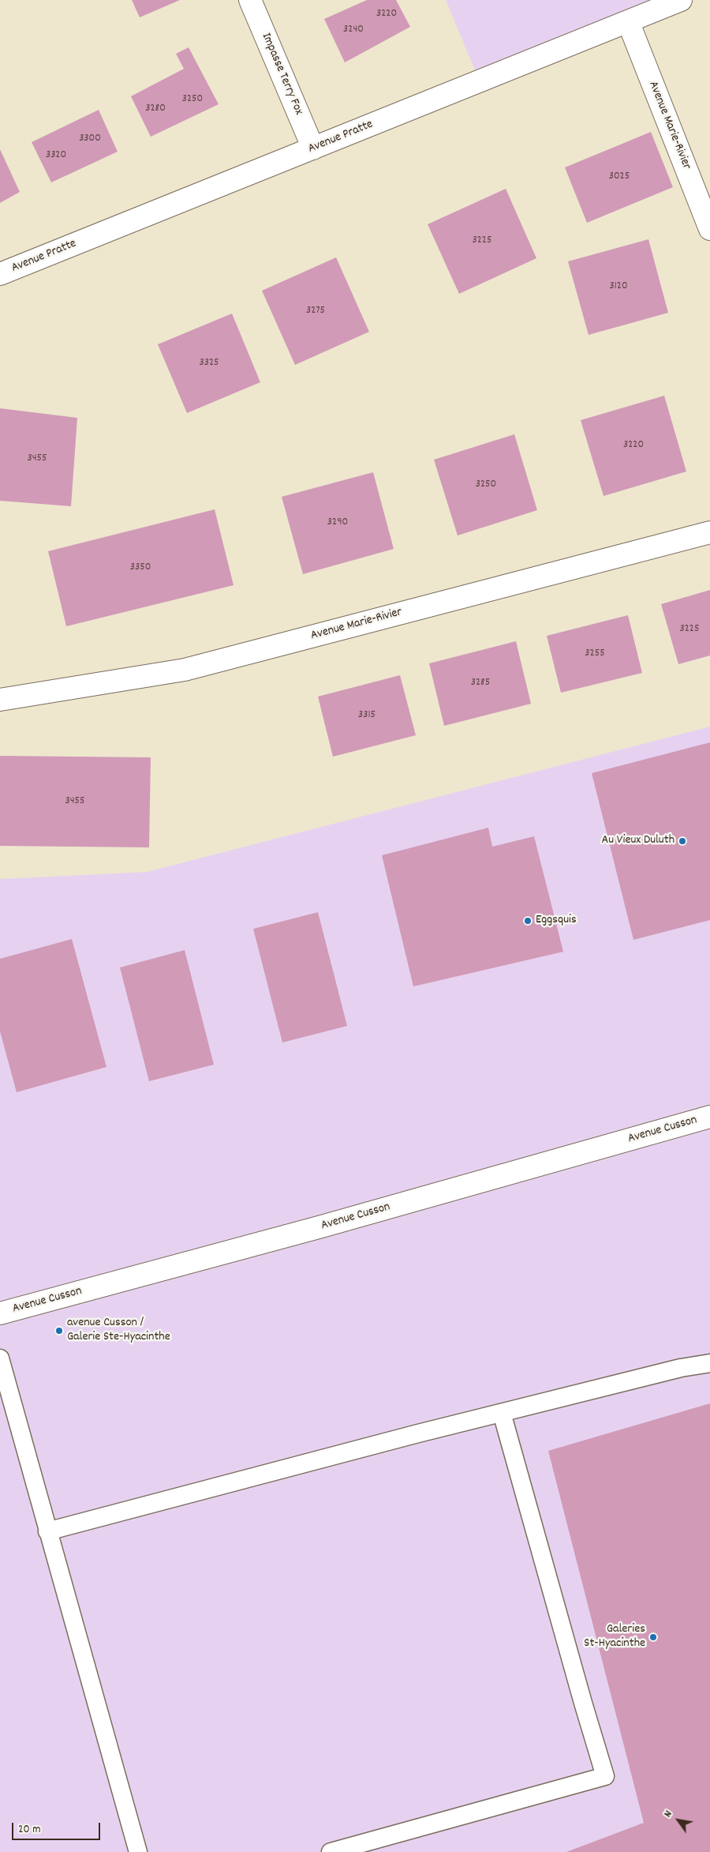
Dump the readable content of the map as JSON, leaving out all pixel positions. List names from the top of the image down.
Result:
{
  "streets": {
    "street": [
      "Impasse Terry Fox",
      "Avenue Marie-Rivier",
      "Avenue Pratte",
      "Avenue Cusson"
    ]
  },
  "crossings": [
    ["Impasse Terry Fox", "Avenue Pratte"],
    ["Avenue Marie-Rivier", "Avenue Pratte"]
  ],
  "places": [
    "Au Vieux Duluth",
    "Eggsquis",
    "avenue Cusson / Galerie Ste-Hyacinthe",
    "Galeries St-Hyacinthe"
  ],
  "house_numbers": [
    "3220",
    "3240",
    "3250",
    "3280",
    "3300",
    "3320",
    "3025",
    "3225",
    "3120",
    "3275",
    "3325",
    "3220",
    "3455",
    "3250",
    "3290",
    "3350",
    "3225",
    "3255",
    "3285",
    "3315",
    "3455"
  ],
  "scale_bar": "20 m",
  "north": "top left"
}
